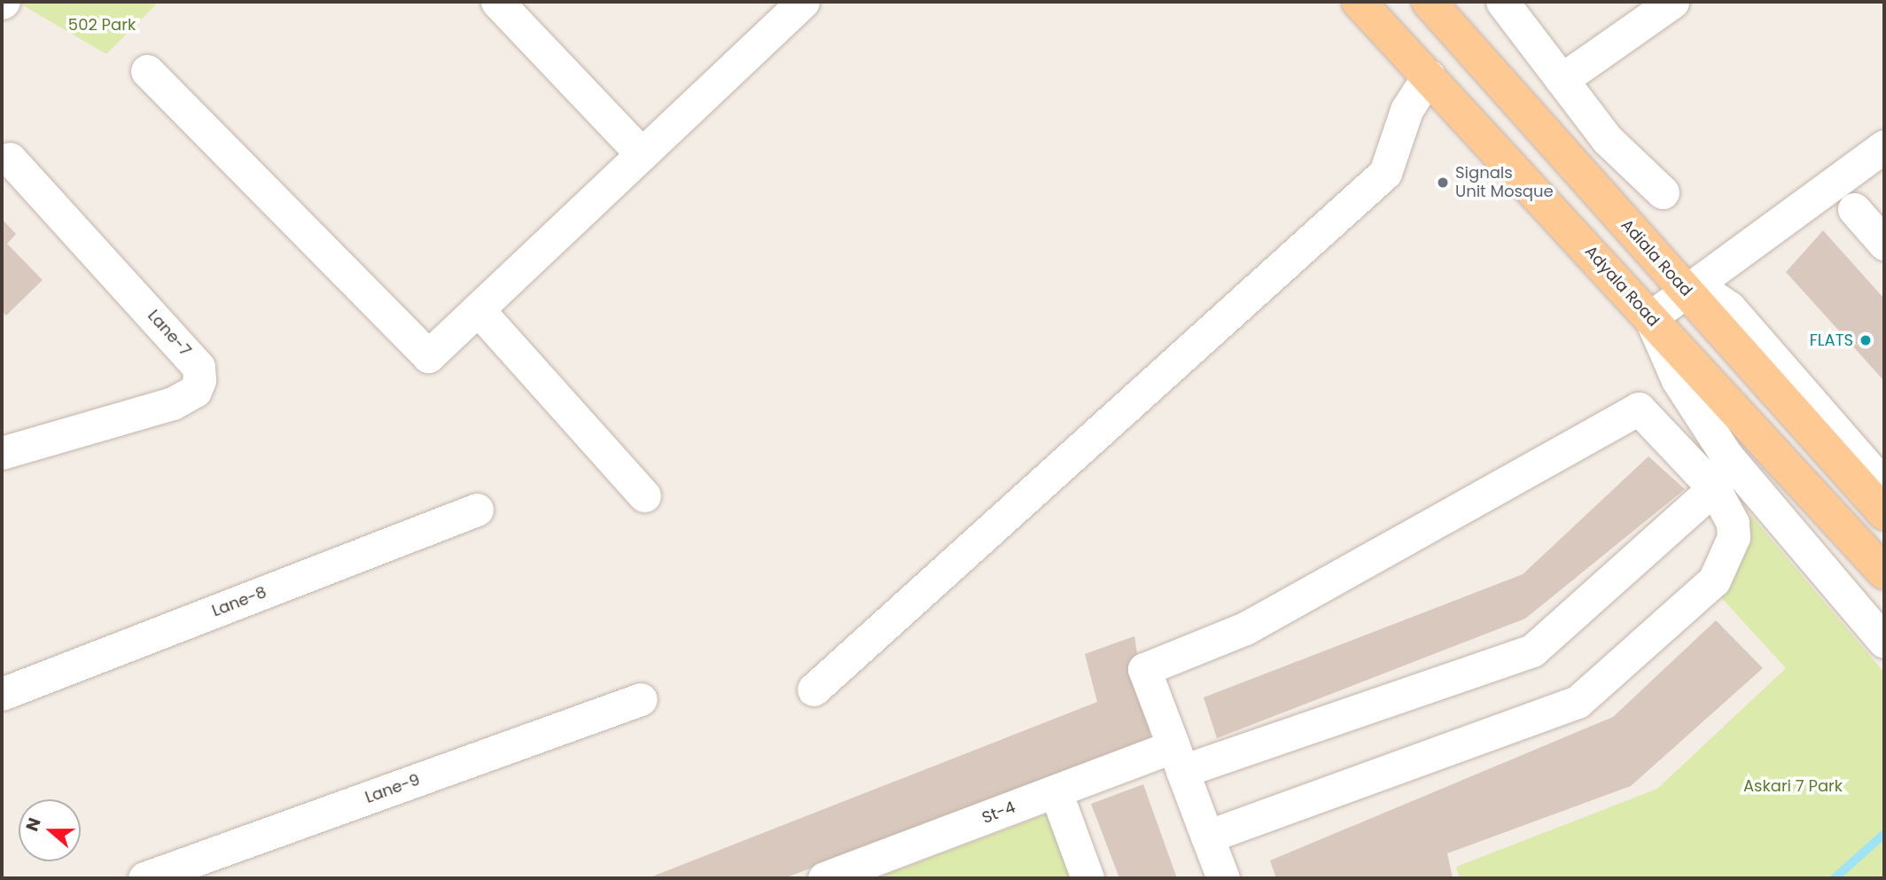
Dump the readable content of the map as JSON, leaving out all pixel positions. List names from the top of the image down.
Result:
{
  "streets": {
    "main road": ["Adiala Road", "Adyala Road"],
    "street": [
      "Lane-7",
      "Lane-8",
      "Lane-9",
      "St-4"
    ]
  },
  "parks": ["502 Park", "Askari 7 Park"],
  "places": ["Signals Unit Mosque", "FLATS"],
  "north": "left"
}
